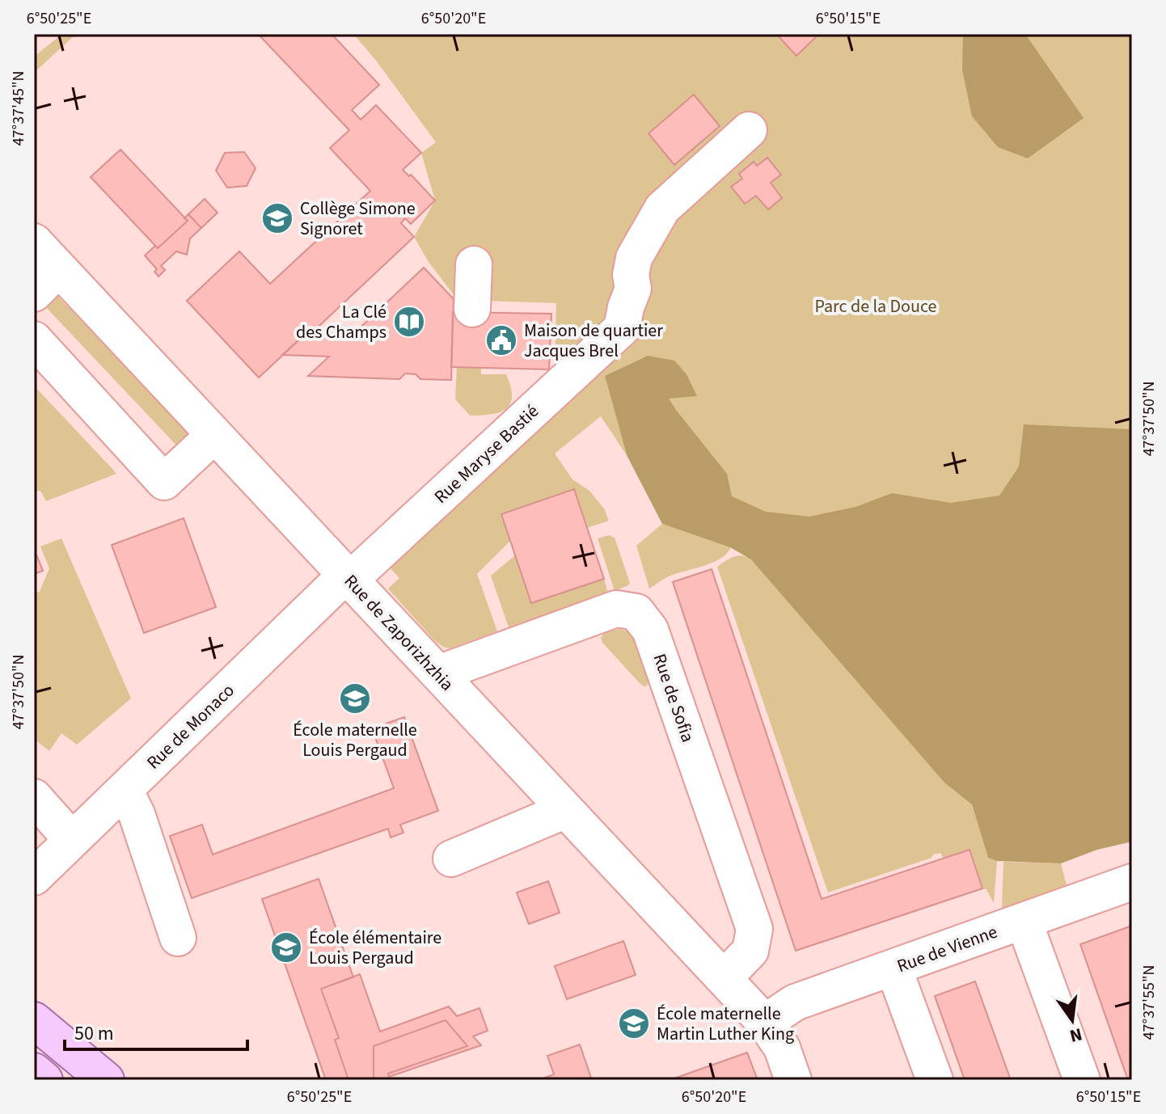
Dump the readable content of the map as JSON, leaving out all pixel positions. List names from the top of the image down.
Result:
{
  "streets": {
    "street": [
      "Rue Maryse Bastié",
      "Rue de Zaporizhzhia",
      "Rue de Sofia",
      "Rue de Monaco",
      "Rue de Vienne"
    ]
  },
  "crossings": [
    ["Rue Maryse Bastié", "Rue de Zaporizhzhia"],
    ["Rue Maryse Bastié", "Rue de Monaco"],
    ["Rue de Zaporizhzhia", "Rue de Sofia"],
    ["Rue de Zaporizhzhia", "Rue de Monaco"],
    ["Rue de Zaporizhzhia", "Rue de Vienne"]
  ],
  "parks": ["Parc de la Douce"],
  "places": {
    "school or university": [
      "Collège Simone Signoret",
      "École maternelle Louis Pergaud",
      "École élémentaire Louis Pergaud",
      "École maternelle Martin Luther King"
    ],
    "library": ["La Clé des Champs"],
    "public building": ["Maison de quartier Jacques Brel"]
  },
  "scale_bar": "50 m",
  "north": "bottom",
  "coordinates": [
    "6°50'25\"E",
    "6°50'20\"E",
    "6°50'15\"E",
    "47°37'45\"N",
    "47°37'50\"N",
    "47°37'55\"N"
  ]
}
